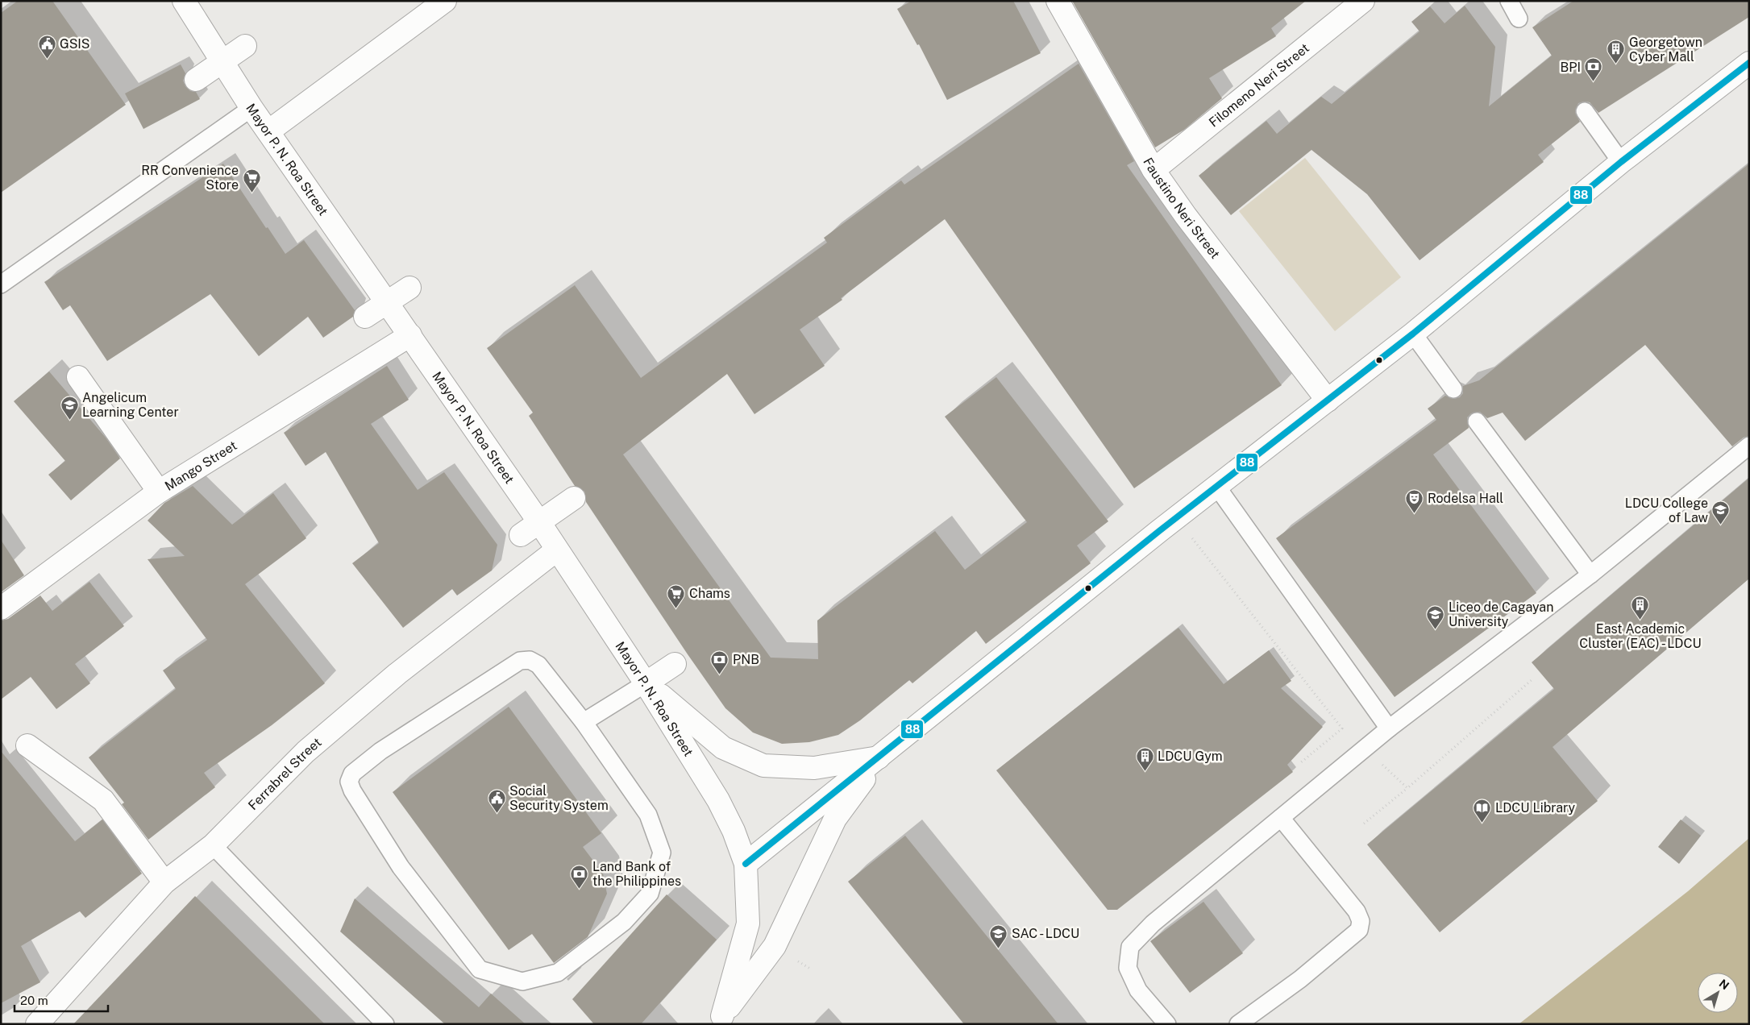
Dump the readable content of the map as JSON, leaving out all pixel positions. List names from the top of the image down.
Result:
{
  "streets": {
    "main road": [
      "Filomeno Neri Street",
      "Mayor P. N. Roa Street",
      "Faustino Neri Street",
      "Mango Street",
      "Ferrabrel Street"
    ]
  },
  "crossings": [
    ["Filomeno Neri Street", "Faustino Neri Street"],
    ["Mayor P. N. Roa Street", "Mango Street"],
    ["Mayor P. N. Roa Street", "Ferrabrel Street"]
  ],
  "places": {
    "public building": ["GSIS", "Social Security System"],
    "building": ["Georgetown Cyber Mall", "East Academic Cluster (EAC) - LDCU", "LDCU Gym"],
    "bank": ["BPI", "PNB", "Land Bank of the Philippines"],
    "supermarket": ["RR Convenience Store", "Chams"],
    "school or university": [
      "Angelicum Learning Center",
      "LDCU College of Law",
      "Liceo de Cagayan University",
      "SAC - LDCU"
    ],
    "theatre": ["Rodelsa Hall"],
    "library": ["LDCU Library"]
  },
  "lines": ["transit line 88"],
  "scale_bar": "20 m",
  "north": "top right"
}
